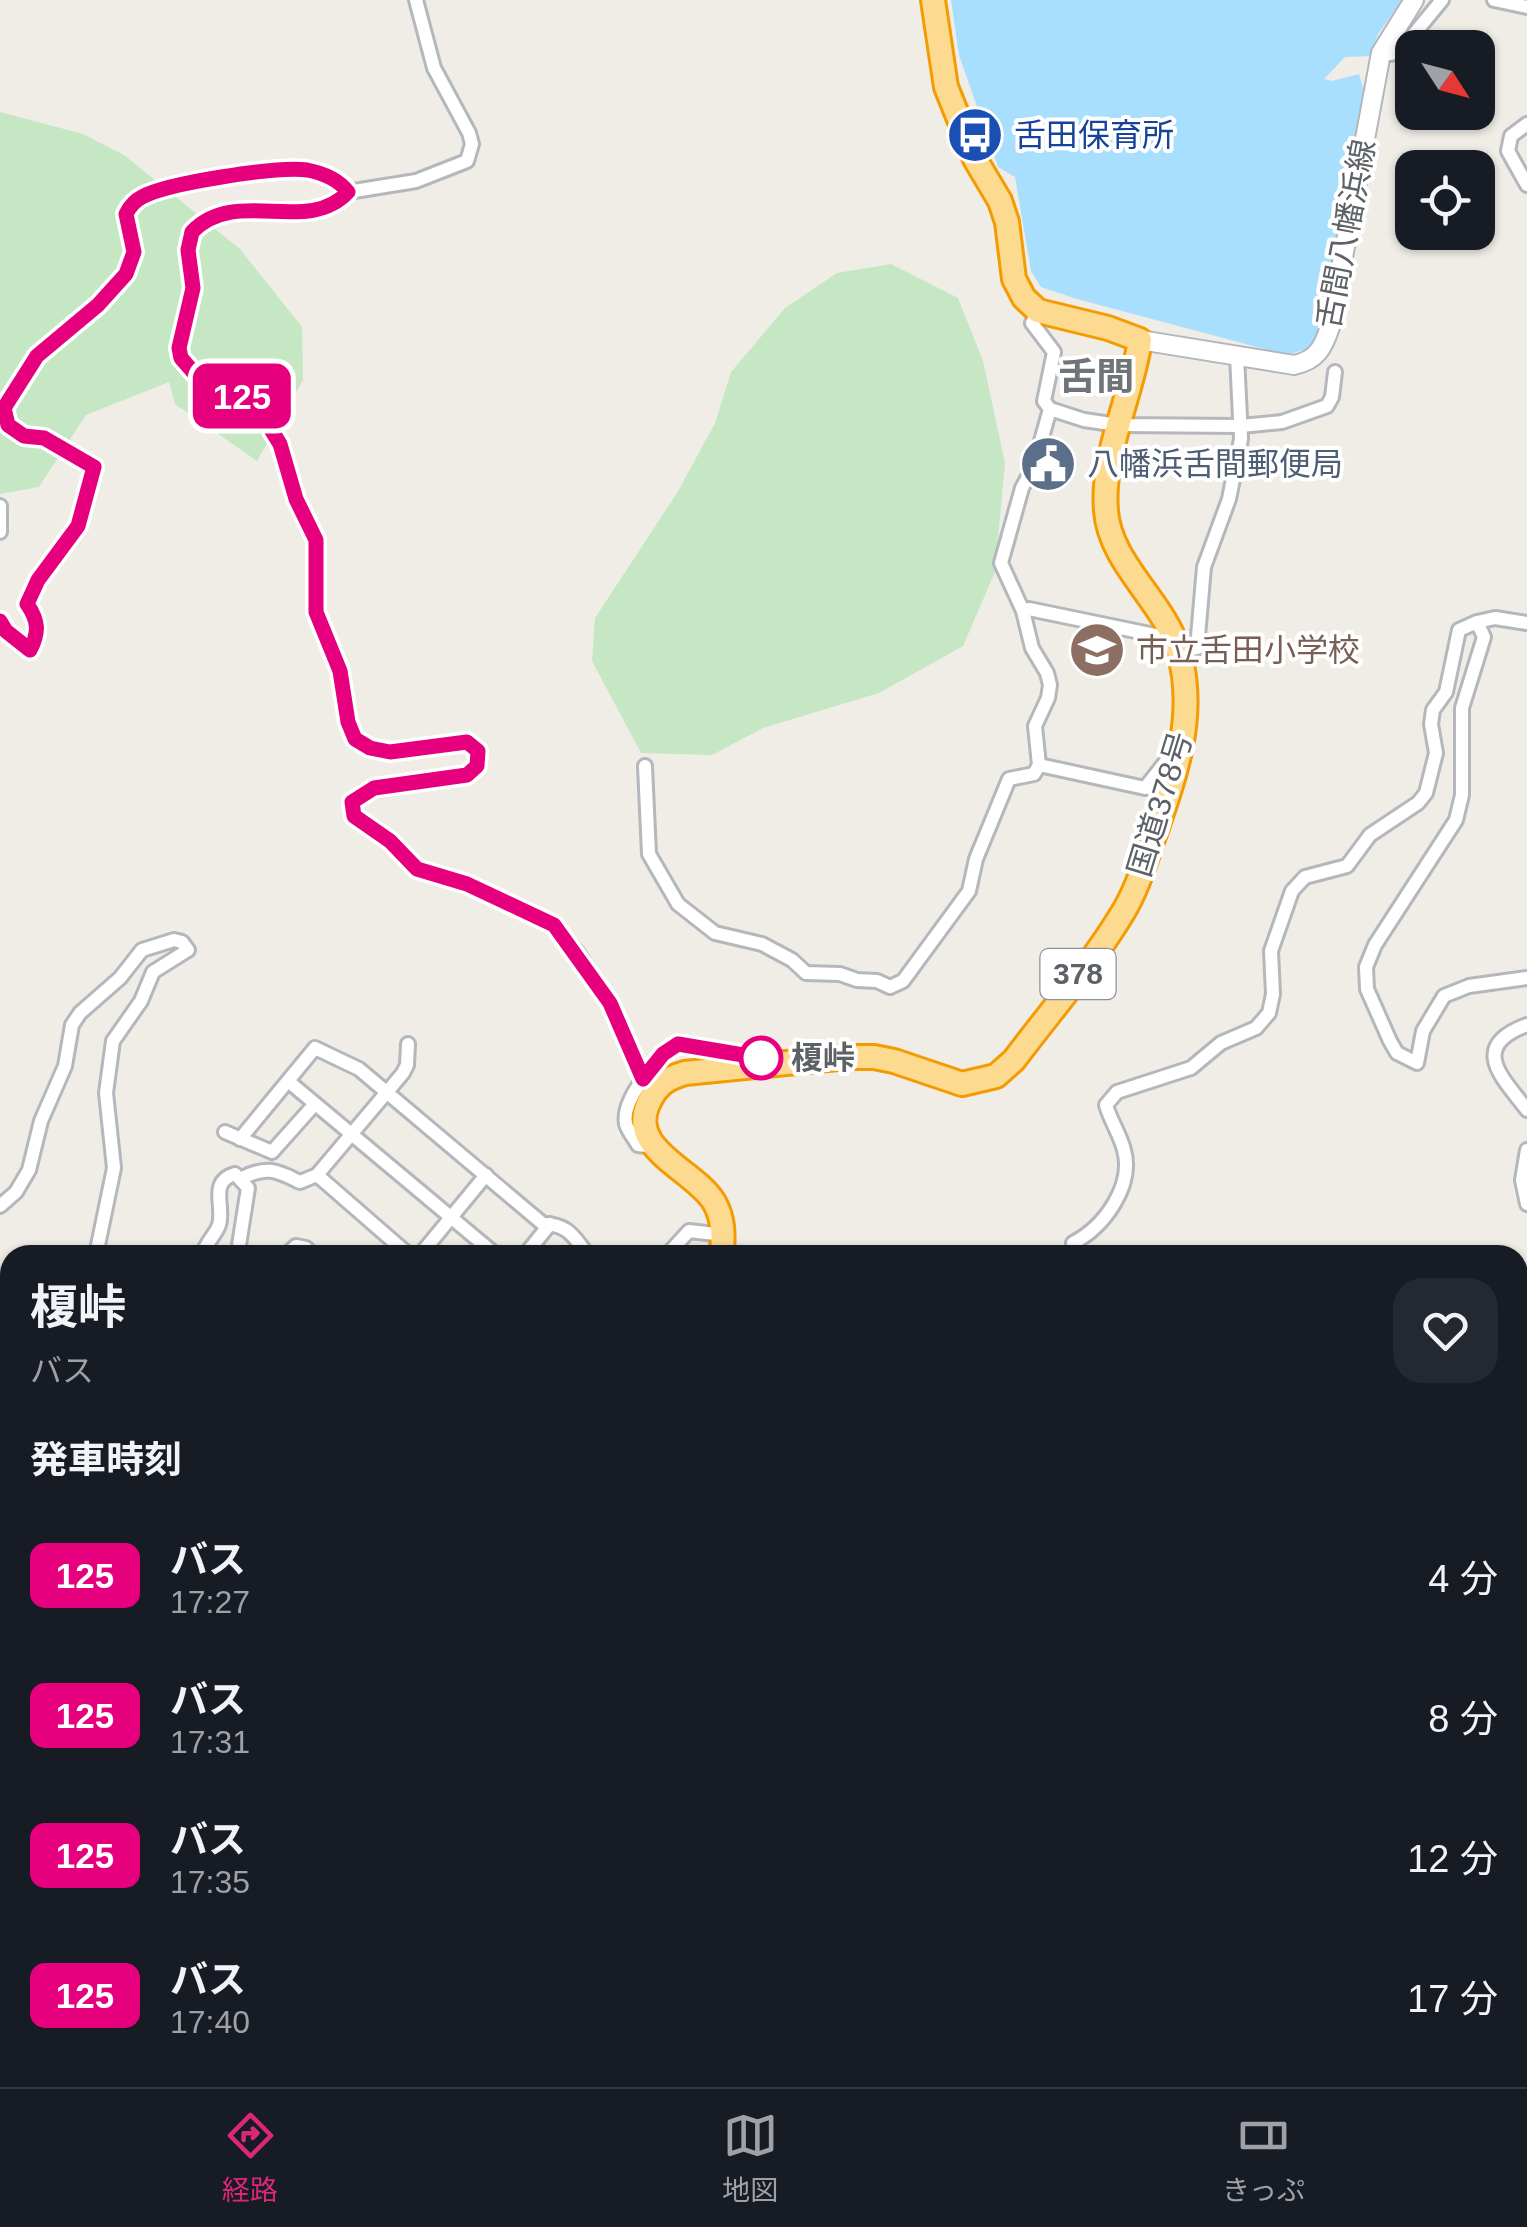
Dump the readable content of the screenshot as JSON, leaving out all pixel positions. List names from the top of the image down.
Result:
{
  "streets": {
    "highway": ["国道378号", "378"],
    "main road": ["舌間八幡浜線"]
  },
  "crossings": [
    ["舌間八幡浜線", "国道378号"]
  ],
  "districts": ["舌間"],
  "places": {
    "bus stop": ["舌田保育所"],
    "public building": ["八幡浜舌間郵便局"],
    "school or university": ["市立舌田小学校"],
    "other": ["榎峠"]
  },
  "lines": ["bus line 125"],
  "north": "bottom right",
  "page": {
    "on_map": "125",
    "heading": [
      ["榎峠", "バス"],
      "発車時刻"
    ],
    "list": [
      {
        "mark": "125",
        "name": "バス",
        "note": "17:27",
        "value": "4 分"
      },
      {
        "mark": "125",
        "name": "バス",
        "note": "17:31",
        "value": "8 分"
      },
      {
        "mark": "125",
        "name": "バス",
        "note": "17:35",
        "value": "12 分"
      },
      {
        "mark": "125",
        "name": "バス",
        "note": "17:40",
        "value": "17 分"
      }
    ],
    "tabs": ["経路", "地図", "きっぷ"]
  }
}
